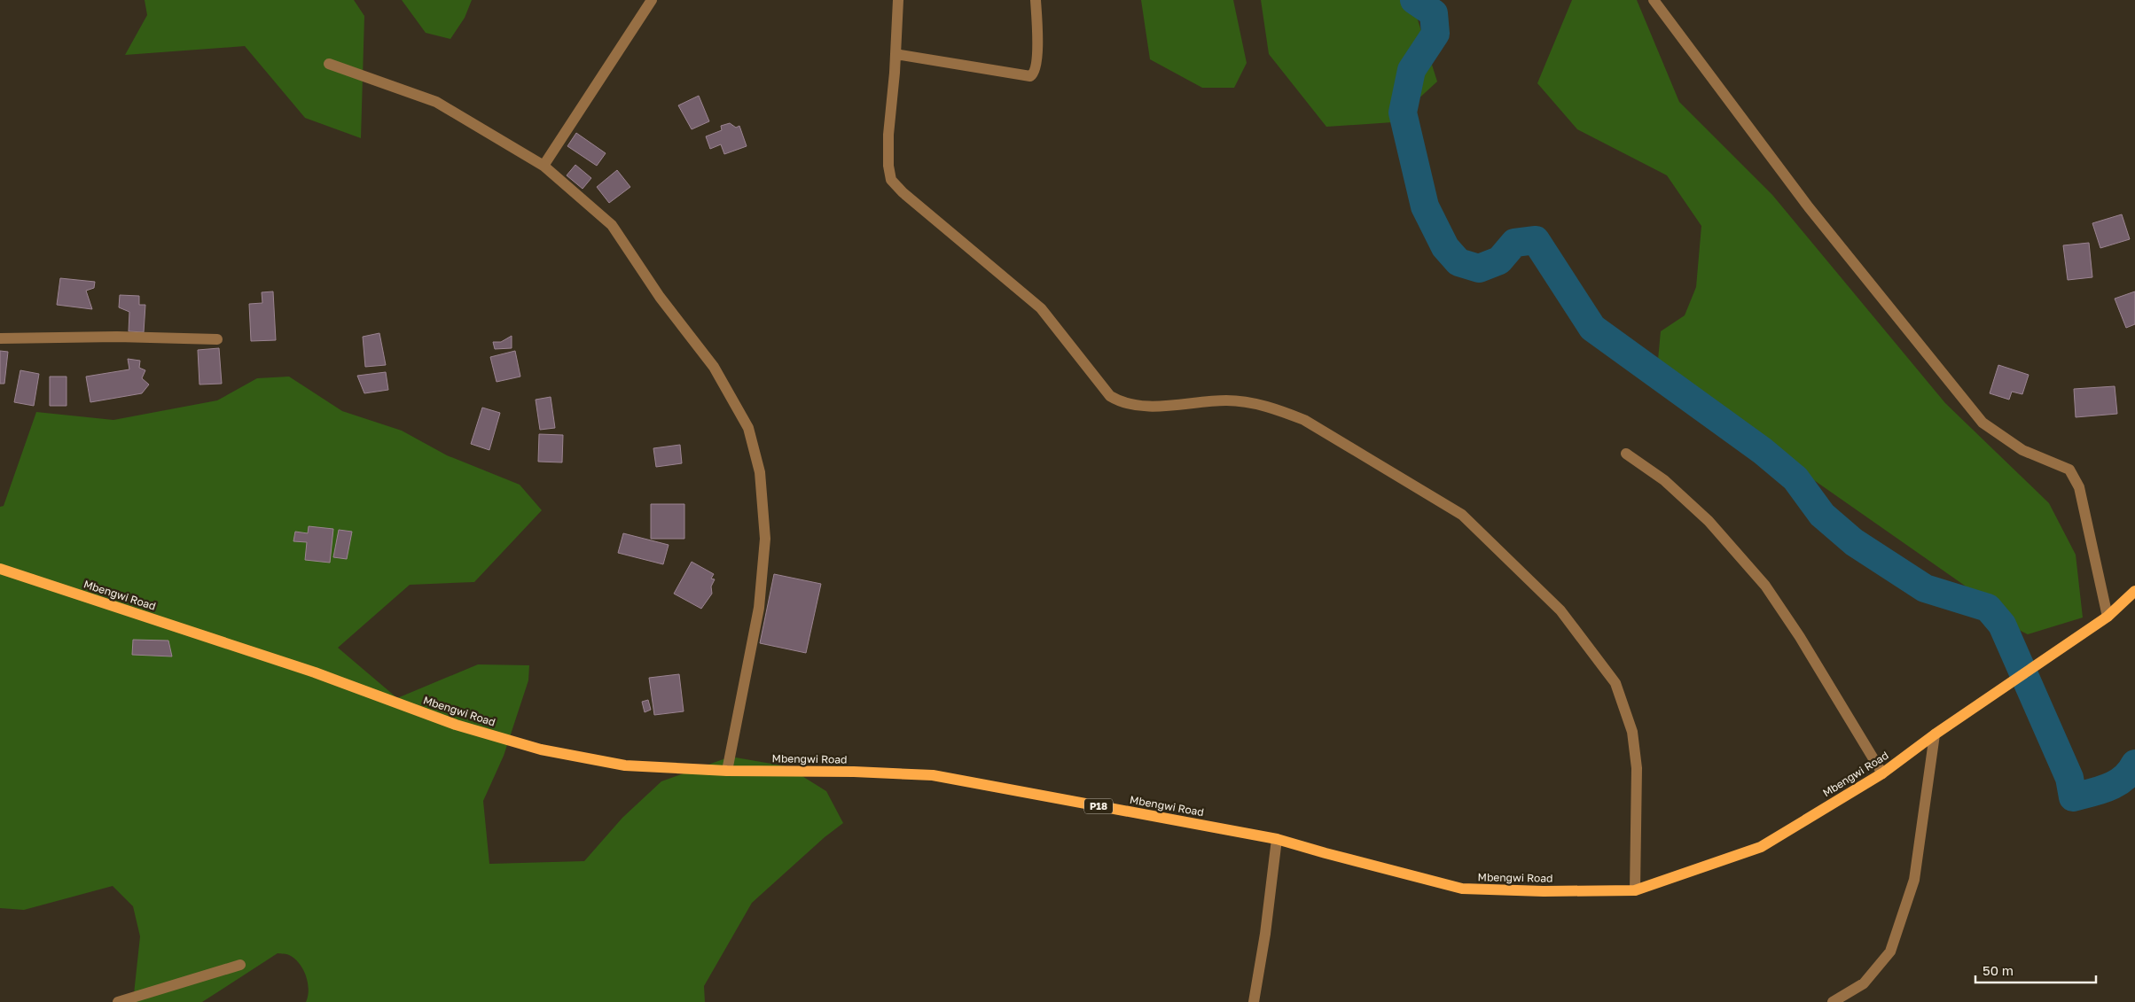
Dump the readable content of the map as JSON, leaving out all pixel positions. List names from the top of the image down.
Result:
{
  "streets": {
    "main road": ["Mbengwi Road", "P18"]
  },
  "scale_bar": "50 m"
}
